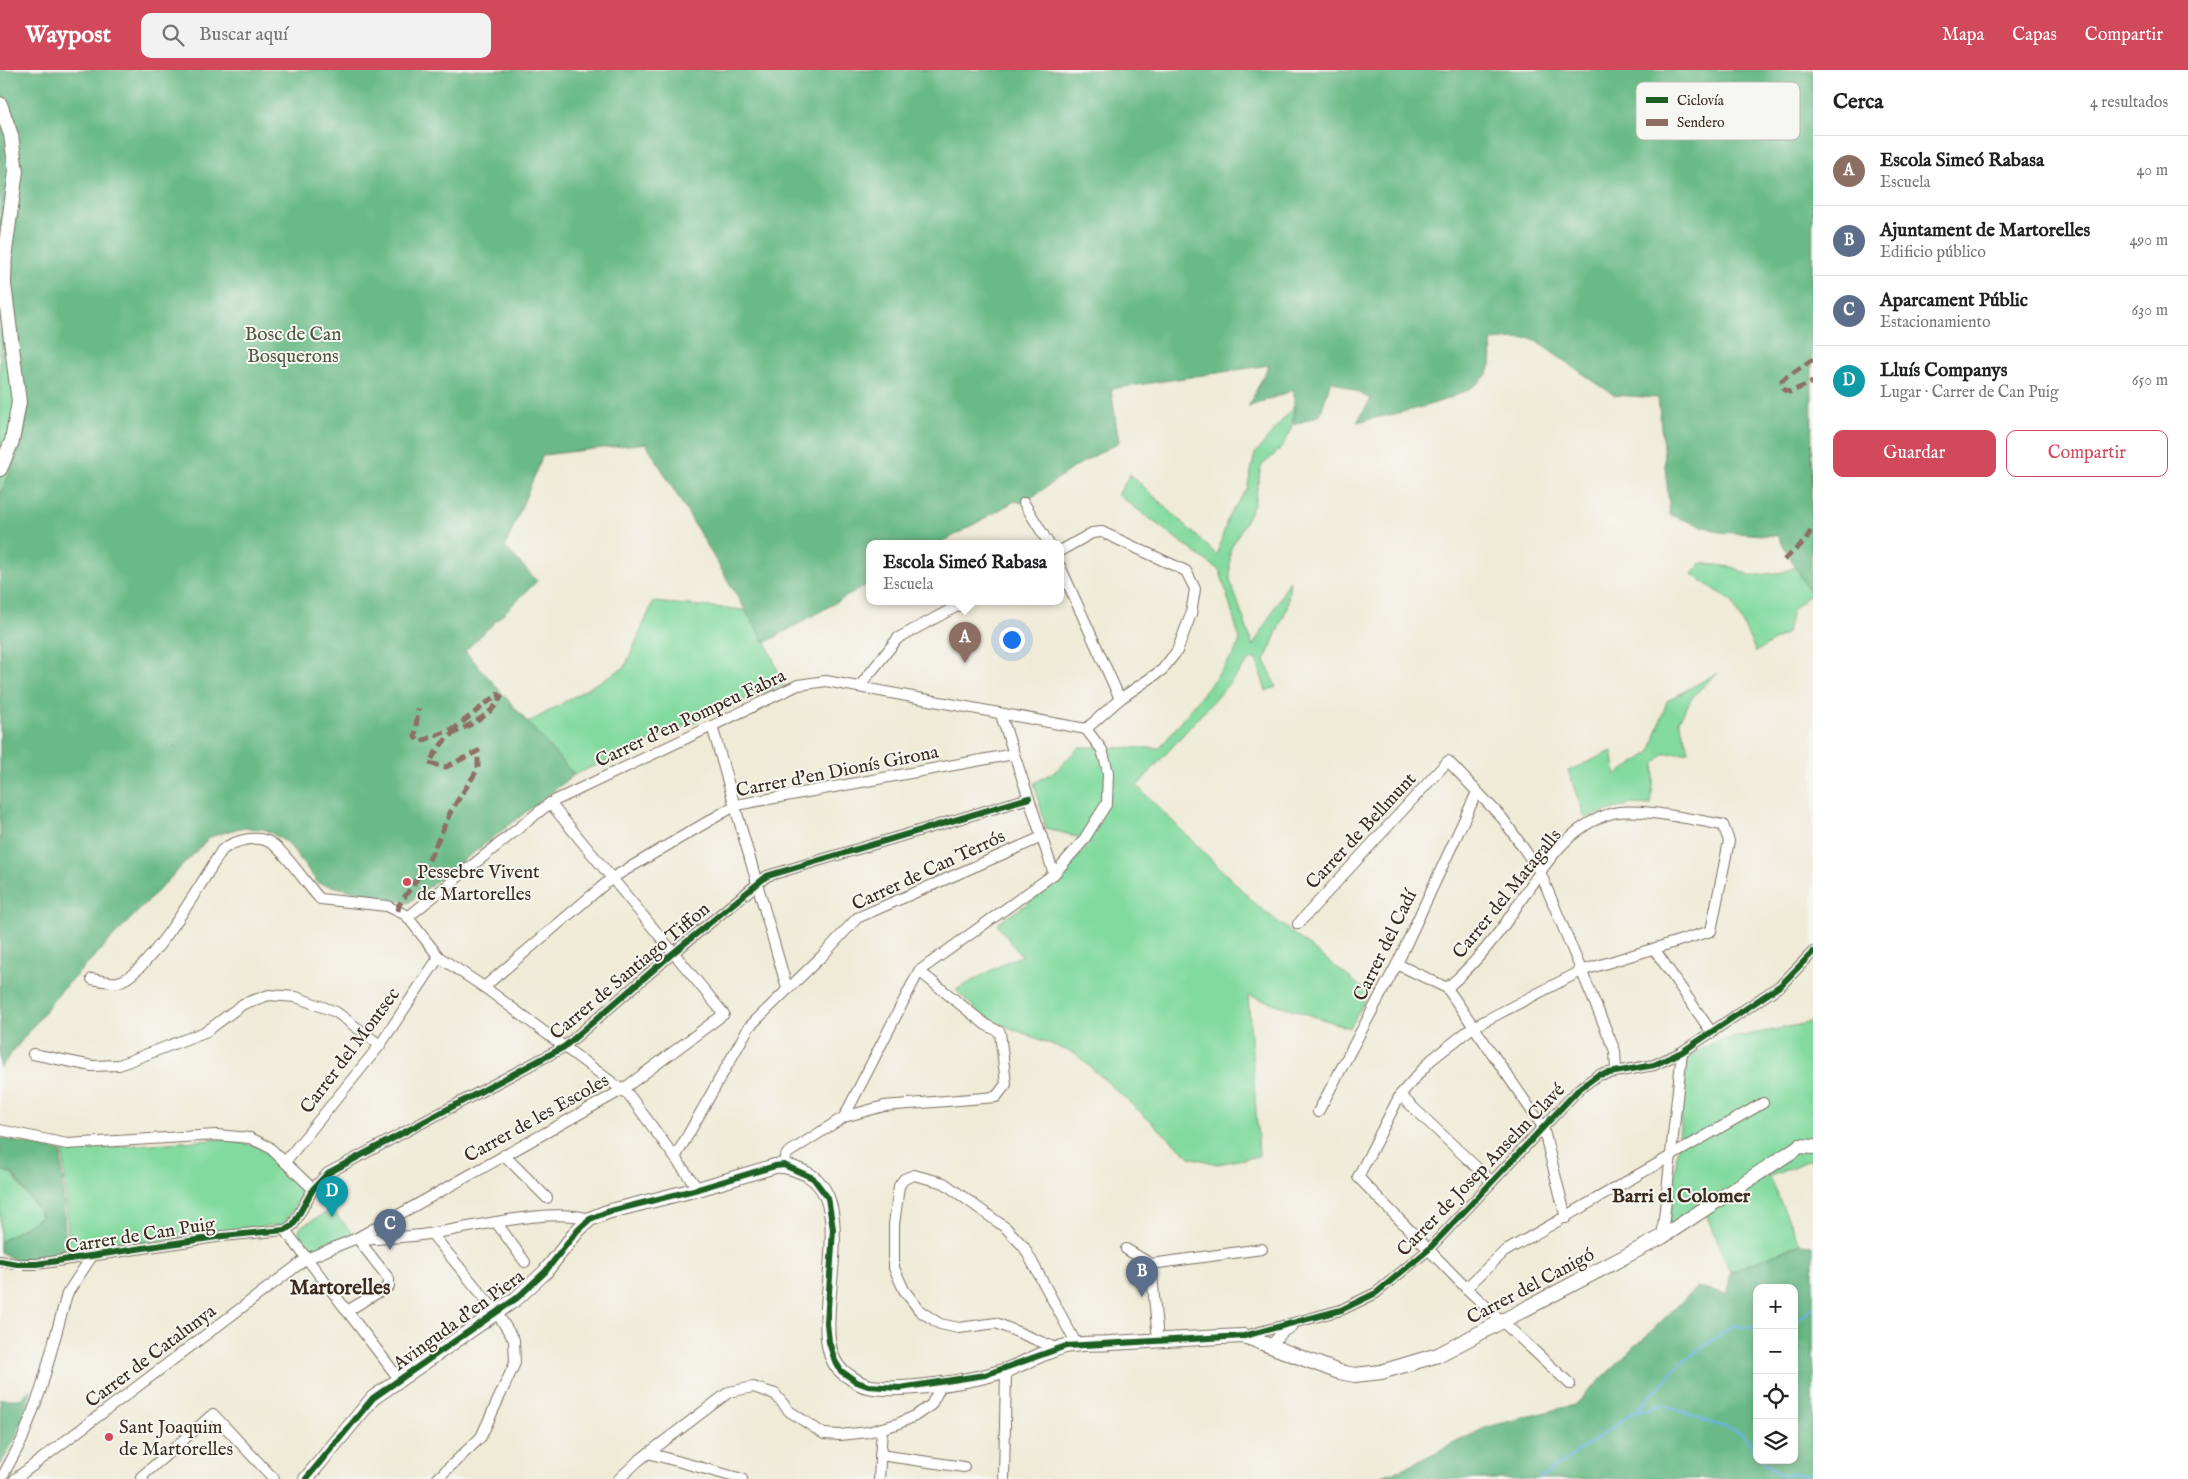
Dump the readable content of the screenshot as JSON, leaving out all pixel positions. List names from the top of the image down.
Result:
{
  "streets": {
    "street": [
      "Carrer d'en Pompeu Fabra",
      "Carrer d'en Dionís Girona",
      "Carrer de Bellmunt",
      "Carrer de Can Terrós",
      "Carrer del Matagalls",
      "Carrer del Cadí",
      "Carrer de Santiago Tiffon",
      "Carrer del Montsec",
      "Carrer de les Escoles",
      "Carrer de Josep Anselm Clavé",
      "Carrer de Can Puig",
      "Carrer del Canigó",
      "Avinguda d'en Piera",
      "Carrer de Catalunya"
    ]
  },
  "crossings": [
    ["Carrer de Bellmunt", "Carrer del Cadí"],
    ["Carrer de Santiago Tiffon", "Carrer de les Escoles"],
    ["Carrer de Santiago Tiffon", "Carrer de Can Puig"],
    ["Carrer de Josep Anselm Clavé", "Carrer del Canigó"],
    ["Carrer de Josep Anselm Clavé", "Avinguda d'en Piera"]
  ],
  "districts": ["Barri el Colomer", "Martorelles"],
  "parks": ["Bosc de Can Bosquerons"],
  "places": ["Pessebre Vivent de Martorelles", "Sant Joaquim de Martorelles"],
  "legend": ["Ciclovía", "Sendero"],
  "page": {
    "header": "Waypost",
    "search": "Buscar aquí",
    "nav": ["Mapa", "Capas", "Compartir"],
    "heading": ["Cerca", "4 resultados"],
    "list": [
      {
        "mark": "A",
        "name": "Escola Simeó Rabasa",
        "note": "Escuela",
        "value": "40 m"
      },
      {
        "mark": "B",
        "name": "Ajuntament de Martorelles",
        "note": "Edificio público",
        "value": "490 m"
      },
      {
        "mark": "C",
        "name": "Aparcament Públic",
        "note": "Estacionamiento",
        "value": "630 m"
      },
      {
        "mark": "D",
        "name": "Lluís Companys",
        "note": "Lugar · Carrer de Can Puig",
        "value": "650 m"
      }
    ],
    "buttons": ["Guardar", "Compartir"],
    "popup": ["Escola Simeó Rabasa", "Escuela"],
    "pins": [
      "A",
      "D",
      "C",
      "B"
    ],
    "map_buttons": ["+", "−"]
  }
}
